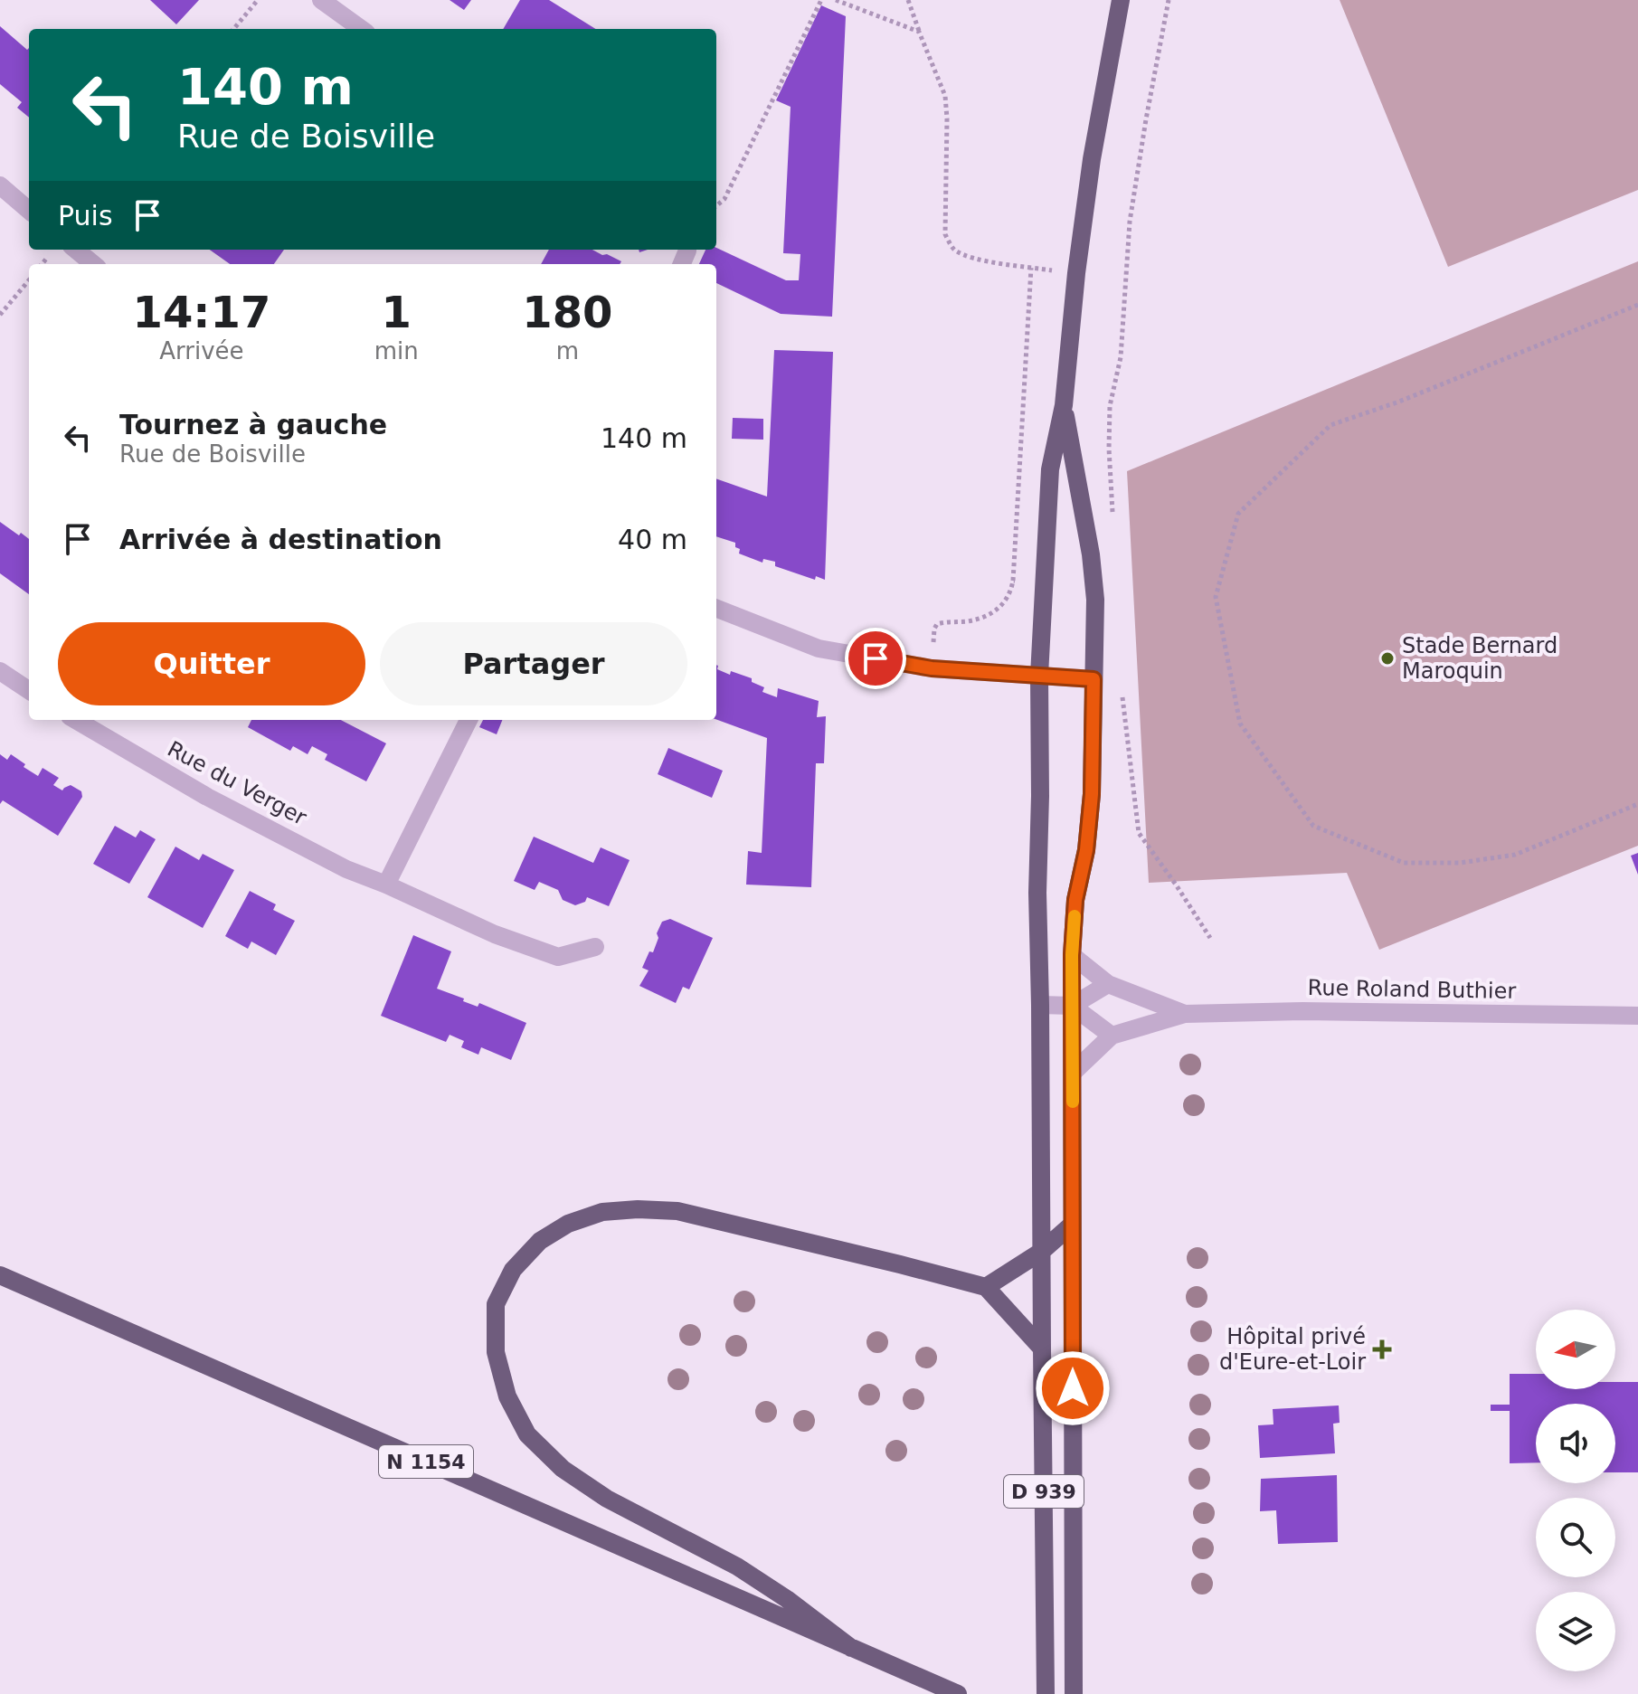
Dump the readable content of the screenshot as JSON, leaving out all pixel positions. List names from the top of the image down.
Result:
{
  "streets": {
    "main road": ["N 1154", "D 939"],
    "street": ["Rue du Verger", "Rue Roland Buthier"]
  },
  "crossings": [
    ["Rue Roland Buthier", "D 939"]
  ],
  "places": {
    "other": ["Stade Bernard Maroquin"],
    "health": ["Hôpital privé d'Eure-et-Loir"]
  },
  "north": "left",
  "page": {
    "turn": ["140 m", "Rue de Boisville"],
    "then": "Puis",
    "eta": [
      "14:17",
      "Arrivée",
      "1",
      "min",
      "180",
      "m"
    ],
    "list": [
      {
        "name": "Tournez à gauche",
        "note": "Rue de Boisville",
        "value": "140 m"
      },
      {
        "name": "Arrivée à destination",
        "value": "40 m"
      }
    ],
    "buttons": ["Quitter", "Partager"]
  }
}
